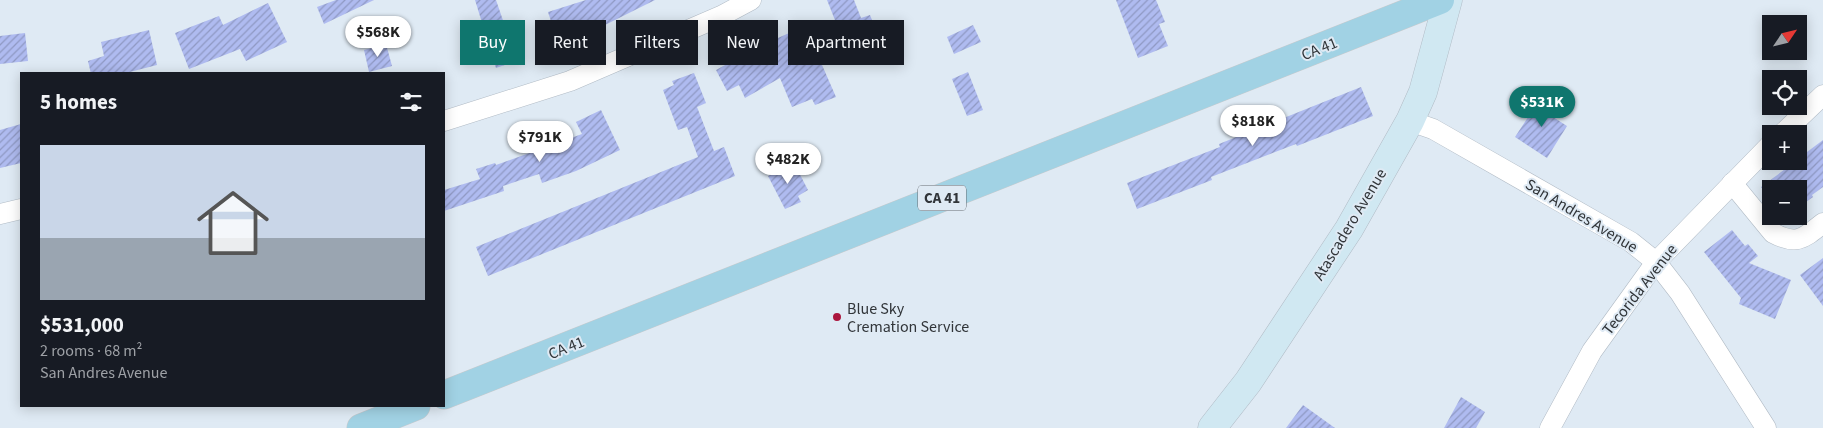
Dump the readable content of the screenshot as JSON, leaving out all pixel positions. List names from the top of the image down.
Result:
{
  "streets": {
    "main road": ["CA 41", "Atascadero Avenue"],
    "street": ["San Andres Avenue", "Tecorida Avenue"]
  },
  "crossings": [
    ["San Andres Avenue", "Atascadero Avenue"],
    ["San Andres Avenue", "Tecorida Avenue"]
  ],
  "places": ["Blue Sky Cremation Service"],
  "north": "top right",
  "page": {
    "map_buttons": ["+", "−"],
    "price": [
      "$568K",
      "$531K",
      "$818K",
      "$791K",
      "$482K"
    ],
    "chip": [
      "Buy",
      "Rent",
      "Filters",
      "New",
      "Apartment"
    ],
    "heading": "5 homes",
    "list": [
      {
        "name": "$531,000",
        "note": "2 rooms · 68 m² · San Andres Avenue"
      }
    ]
  }
}
